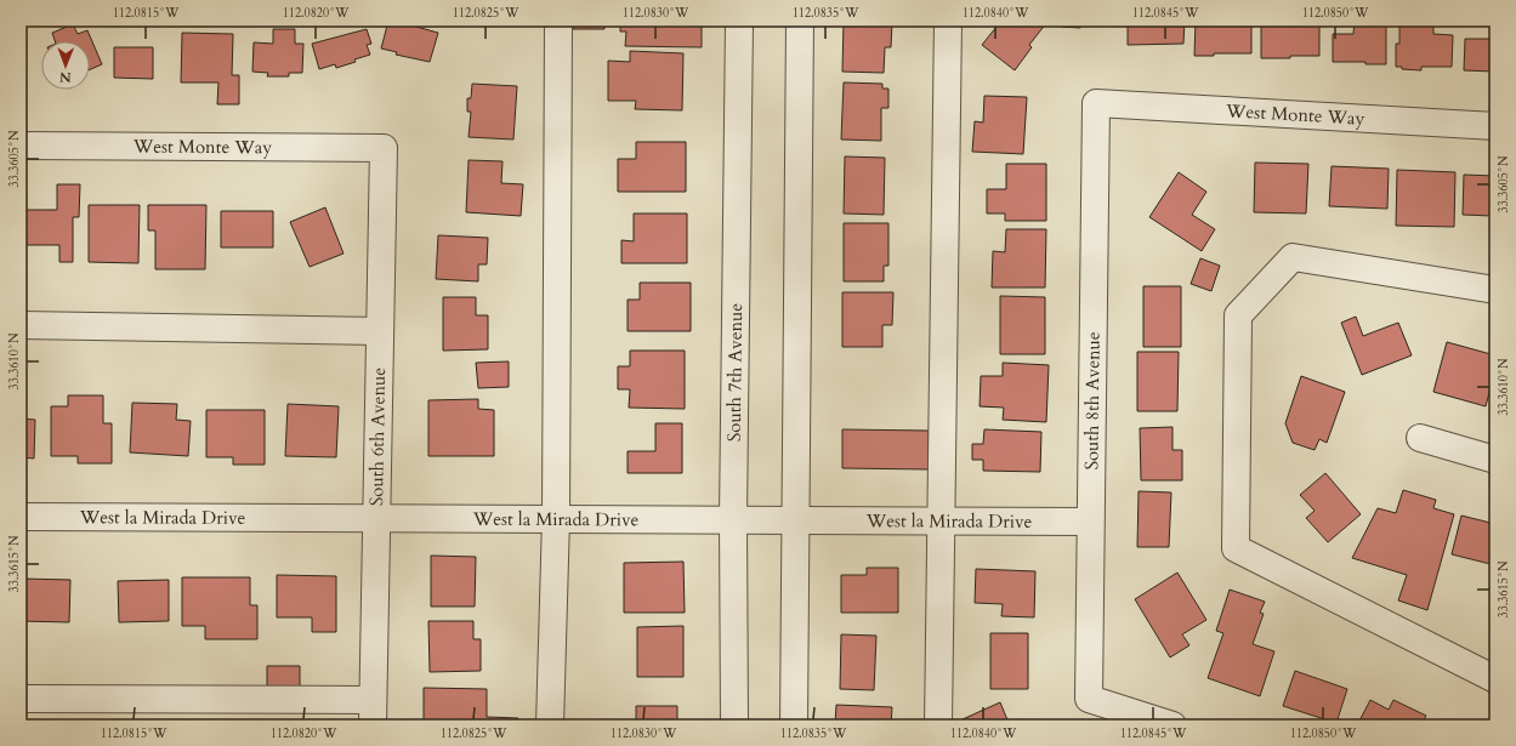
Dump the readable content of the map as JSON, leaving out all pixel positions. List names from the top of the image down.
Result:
{
  "streets": {
    "street": [
      "West Monte Way",
      "South 7th Avenue",
      "South 8th Avenue",
      "South 6th Avenue",
      "West la Mirada Drive"
    ]
  },
  "crossings": [
    ["West Monte Way", "South 8th Avenue"],
    ["West Monte Way", "South 6th Avenue"],
    ["South 7th Avenue", "West la Mirada Drive"],
    ["South 8th Avenue", "West la Mirada Drive"],
    ["South 6th Avenue", "West la Mirada Drive"]
  ],
  "north": "bottom",
  "coordinates": [
    "112.0815°W",
    "112.0820°W",
    "112.0825°W",
    "112.0830°W",
    "112.0835°W",
    "112.0840°W",
    "112.0845°W",
    "112.0850°W",
    "33.3605°N",
    "33.3610°N",
    "33.3615°N"
  ]
}
